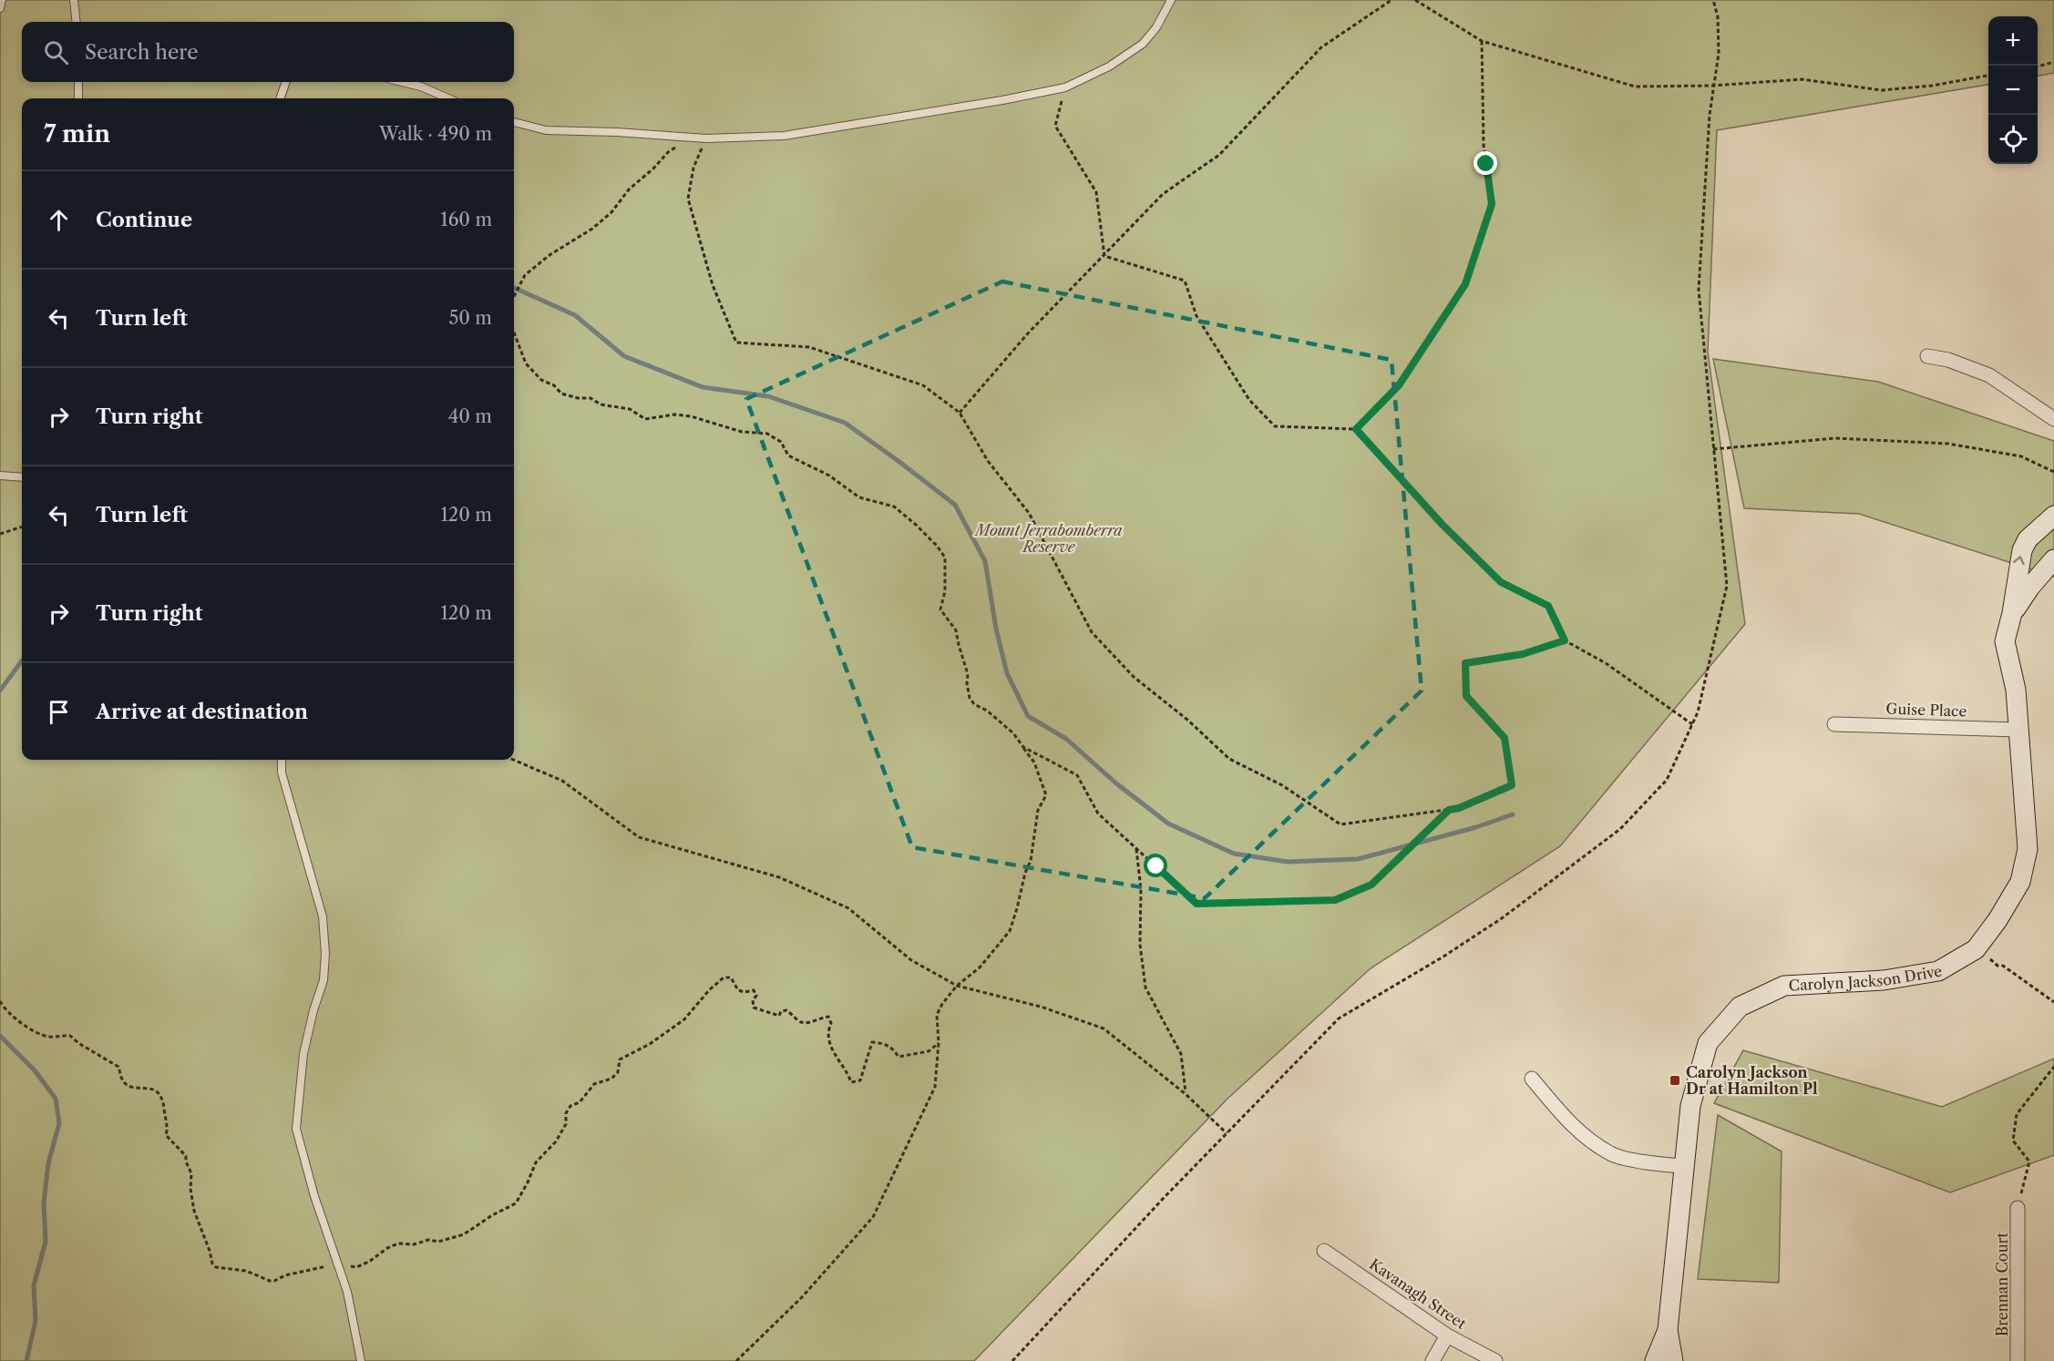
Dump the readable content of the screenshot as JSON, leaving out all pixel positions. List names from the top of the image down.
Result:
{
  "streets": {
    "street": [
      "Guise Place",
      "Carolyn Jackson Drive",
      "Brennan Court",
      "Kavanagh Street"
    ]
  },
  "crossings": [
    ["Guise Place", "Carolyn Jackson Drive"]
  ],
  "parks": ["Mount Jerrabomberra Reserve"],
  "places": {
    "transit": ["Carolyn Jackson Dr at Hamilton Pl"]
  },
  "page": {
    "map_buttons": ["+", "−"],
    "search": "Search here",
    "heading": ["7 min", "Walk · 490 m"],
    "list": [
      ["Continue", "160 m"],
      ["Turn left", "50 m"],
      ["Turn right", "40 m"],
      ["Turn left", "120 m"],
      ["Turn right", "120 m"],
      "Arrive at destination"
    ]
  }
}
